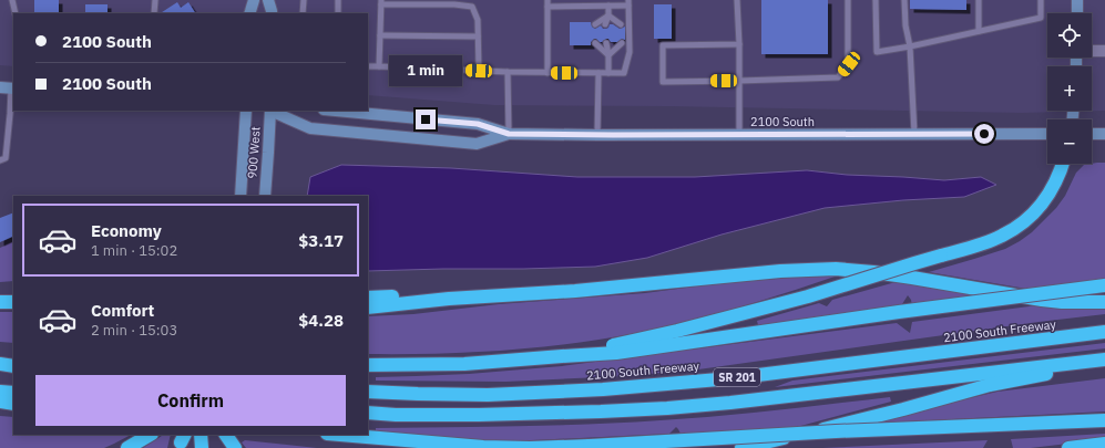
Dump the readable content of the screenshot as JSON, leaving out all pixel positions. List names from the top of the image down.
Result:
{
  "streets": {
    "highway": ["2100 South Freeway", "SR 201"],
    "main road": ["2100 South", "900 West"]
  },
  "page": {
    "map_buttons": ["+", "−"],
    "banner": ["2100 South", "2100 South"],
    "bubble": "1 min",
    "list": [
      {
        "name": "Economy",
        "note": "1 min · 15:02",
        "value": "$3.17"
      },
      {
        "name": "Comfort",
        "note": "2 min · 15:03",
        "value": "$4.28"
      }
    ],
    "buttons": "Confirm"
  }
}
